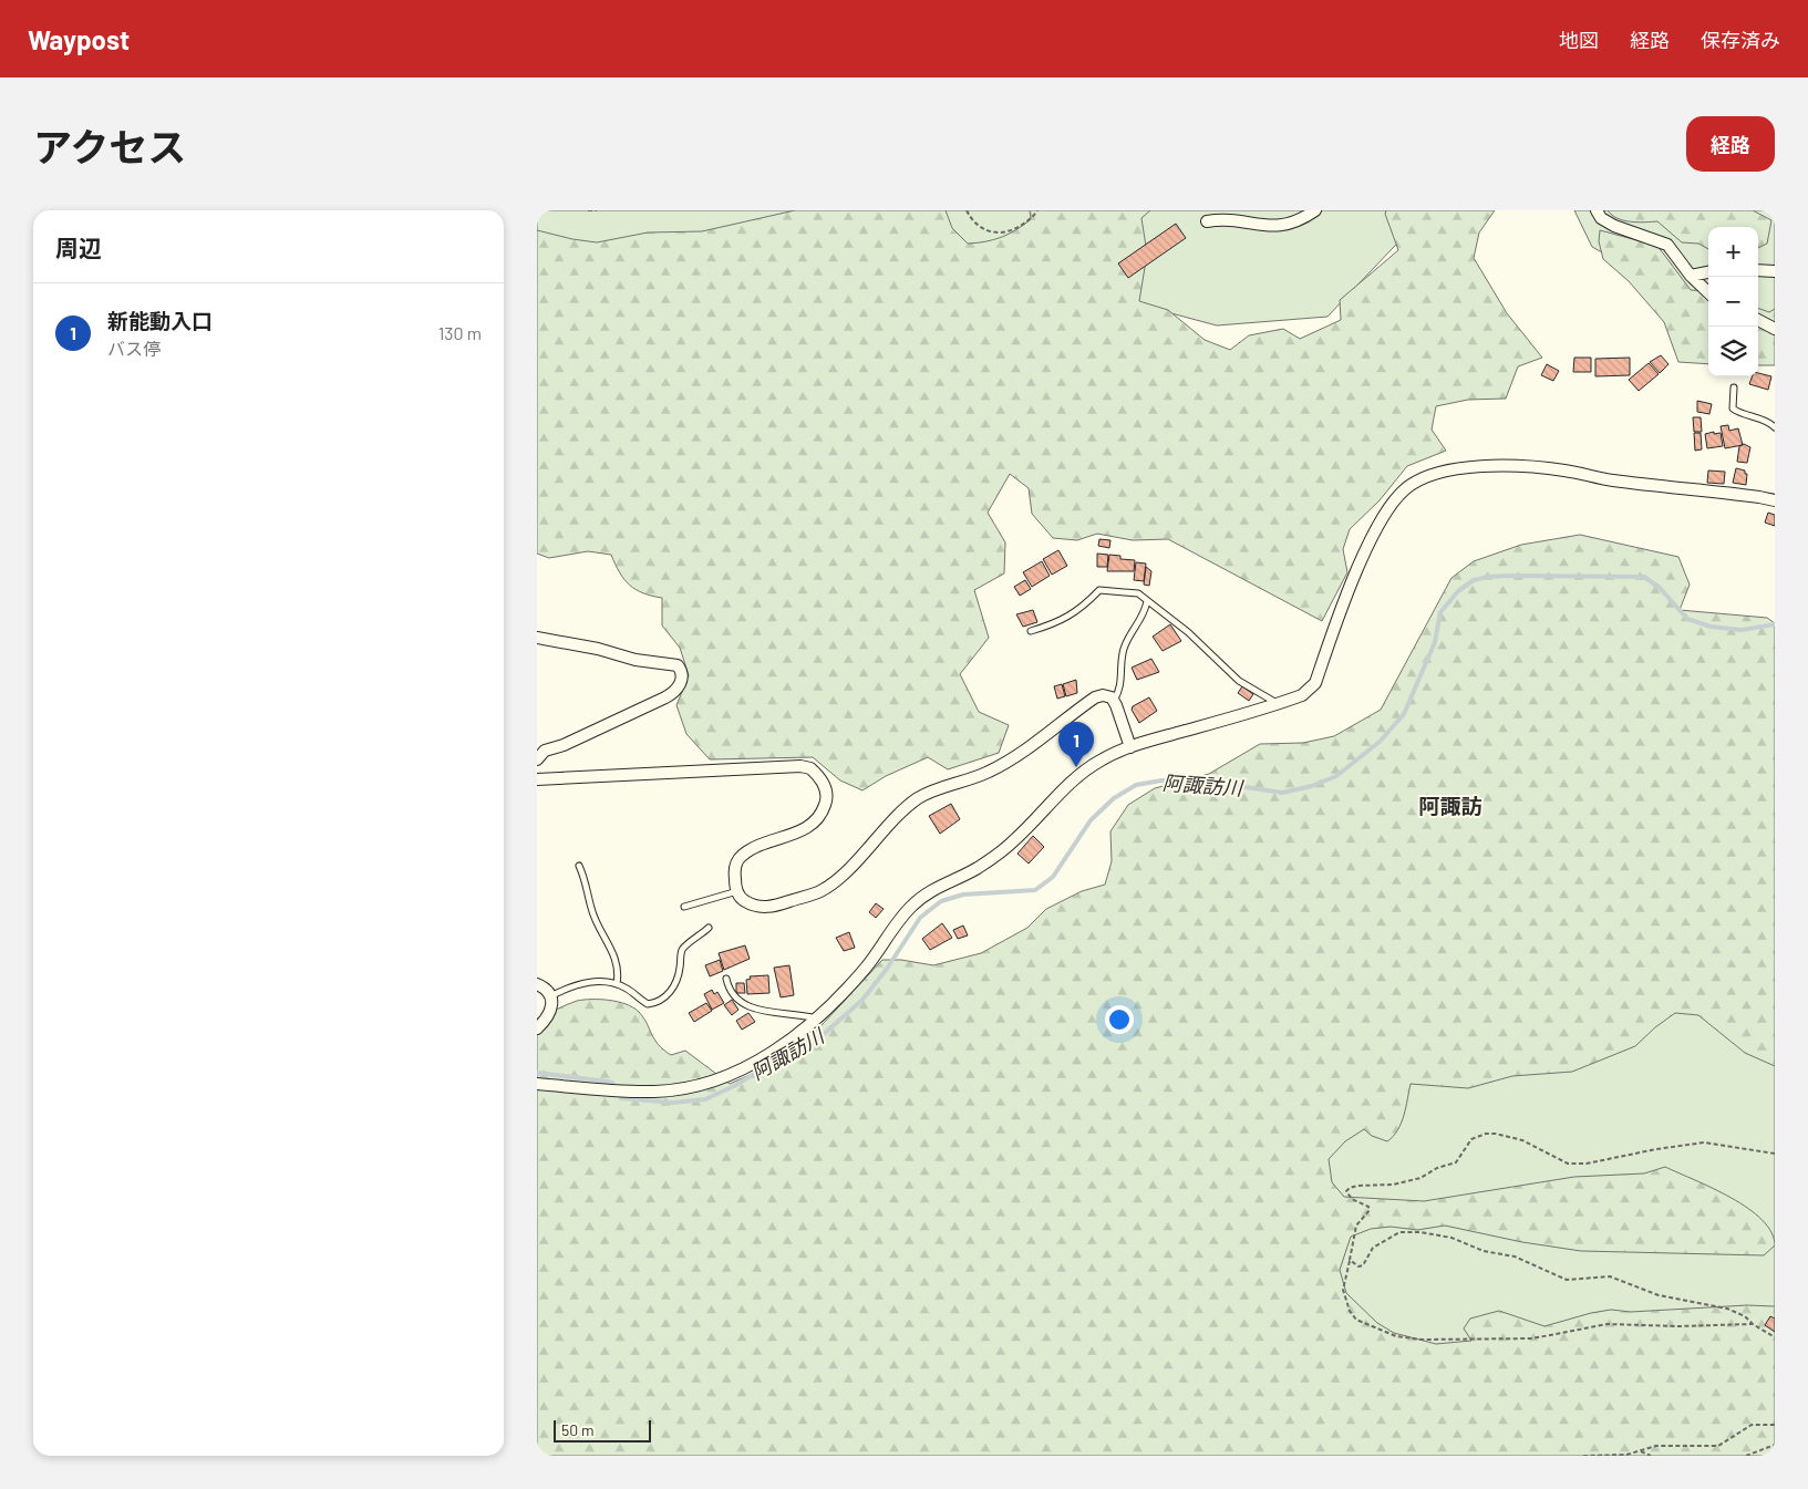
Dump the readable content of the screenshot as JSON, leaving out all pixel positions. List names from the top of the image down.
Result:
{
  "districts": ["阿諏訪"],
  "water": ["阿諏訪川"],
  "scale_bar": "50 m",
  "page": {
    "header": "Waypost",
    "nav": ["地図", "経路", "保存済み"],
    "title": "アクセス",
    "buttons": "経路",
    "heading": "周辺",
    "map_buttons": ["+", "−"],
    "list": [
      {
        "mark": "1",
        "name": "新能動入口",
        "note": "バス停",
        "value": "130 m"
      }
    ],
    "pins": "1",
    "scale": "50 m"
  }
}
